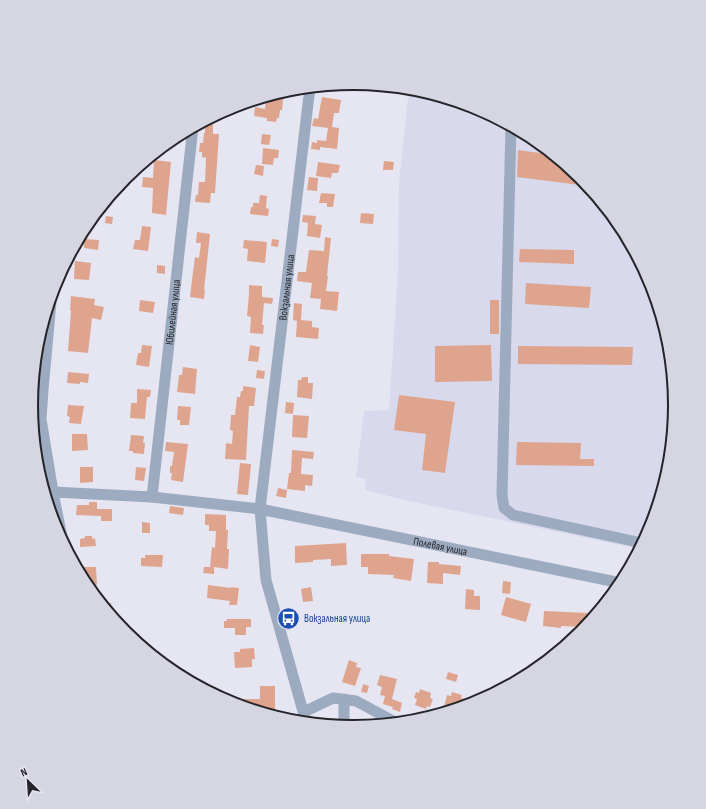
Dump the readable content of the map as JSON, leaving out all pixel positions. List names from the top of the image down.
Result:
{
  "streets": {
    "street": ["Вокзальная улица", "Юбилейная улица", "Полевая улица"]
  },
  "crossings": [
    ["Вокзальная улица", "Полевая улица"],
    ["Юбилейная улица", "Полевая улица"]
  ],
  "places": {
    "bus stop": ["Вокзальная улица"]
  },
  "north": "top left"
}
